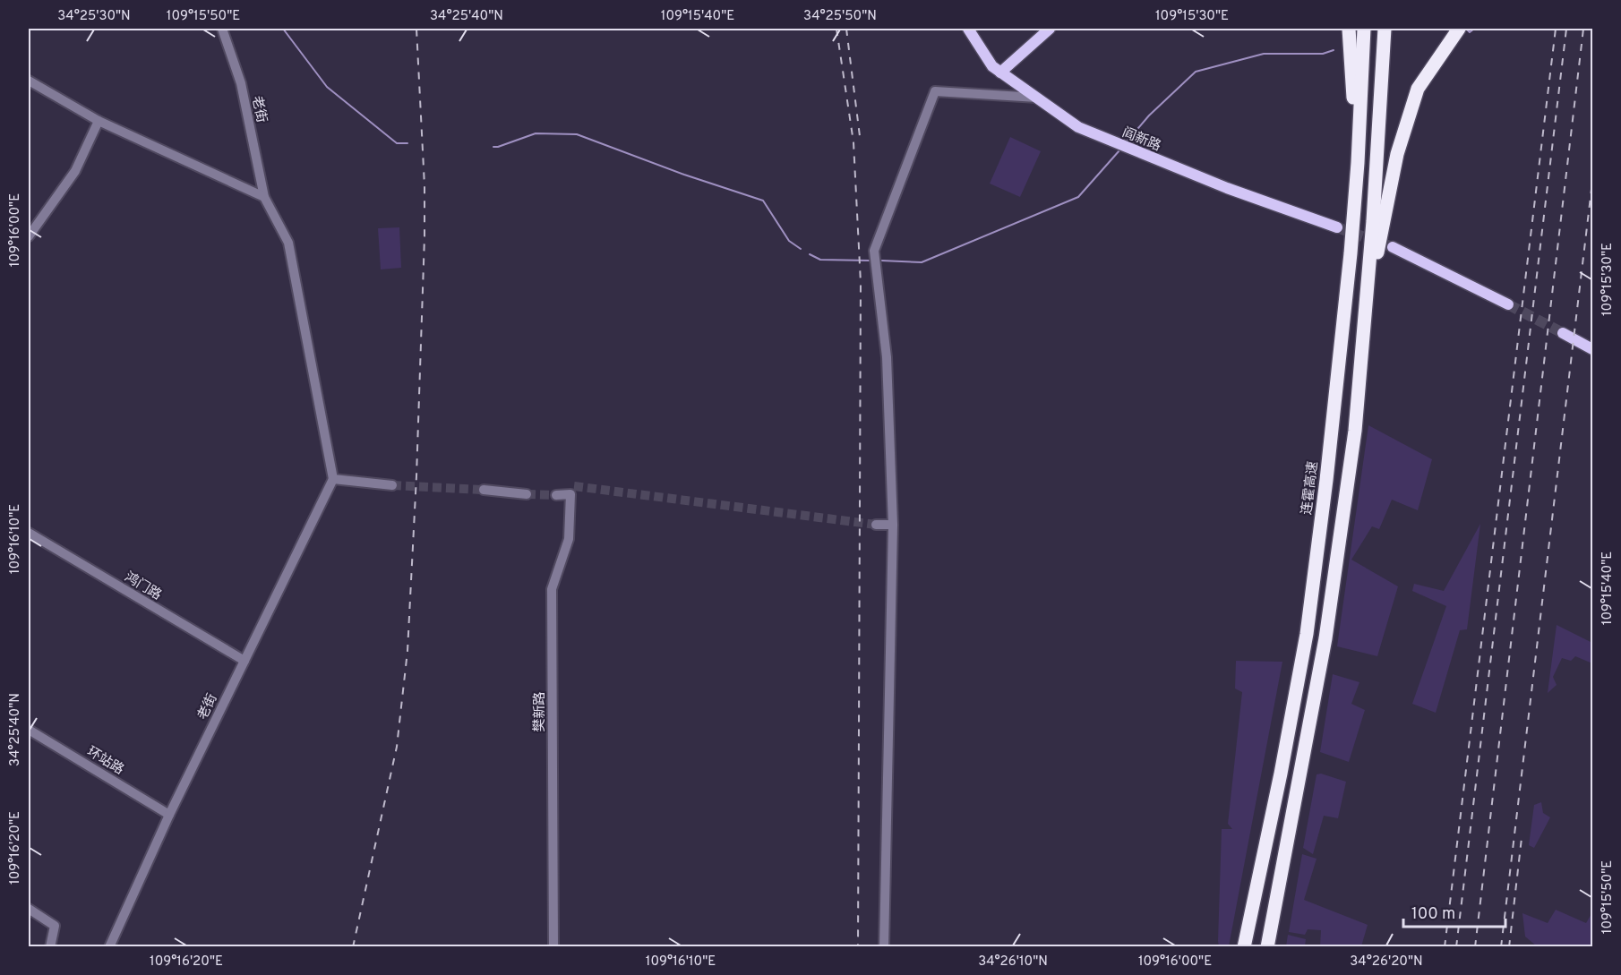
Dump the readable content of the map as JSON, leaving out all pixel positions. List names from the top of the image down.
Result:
{
  "streets": {
    "highway": ["连霍高速"],
    "main road": ["阎新路"],
    "street": [
      "老街",
      "鸿门路",
      "樊新路",
      "环站路"
    ]
  },
  "crossings": [
    ["老街", "鸿门路"],
    ["老街", "环站路"]
  ],
  "scale_bar": "100 m",
  "coordinates": [
    "34°25'30\"N",
    "109°15'50\"E",
    "34°25'40\"N",
    "109°15'40\"E",
    "34°25'50\"N",
    "109°15'30\"E",
    "109°16'00\"E",
    "109°16'10\"E",
    "109°16'20\"E",
    "34°26'10\"N",
    "34°26'20\"N"
  ]
}
